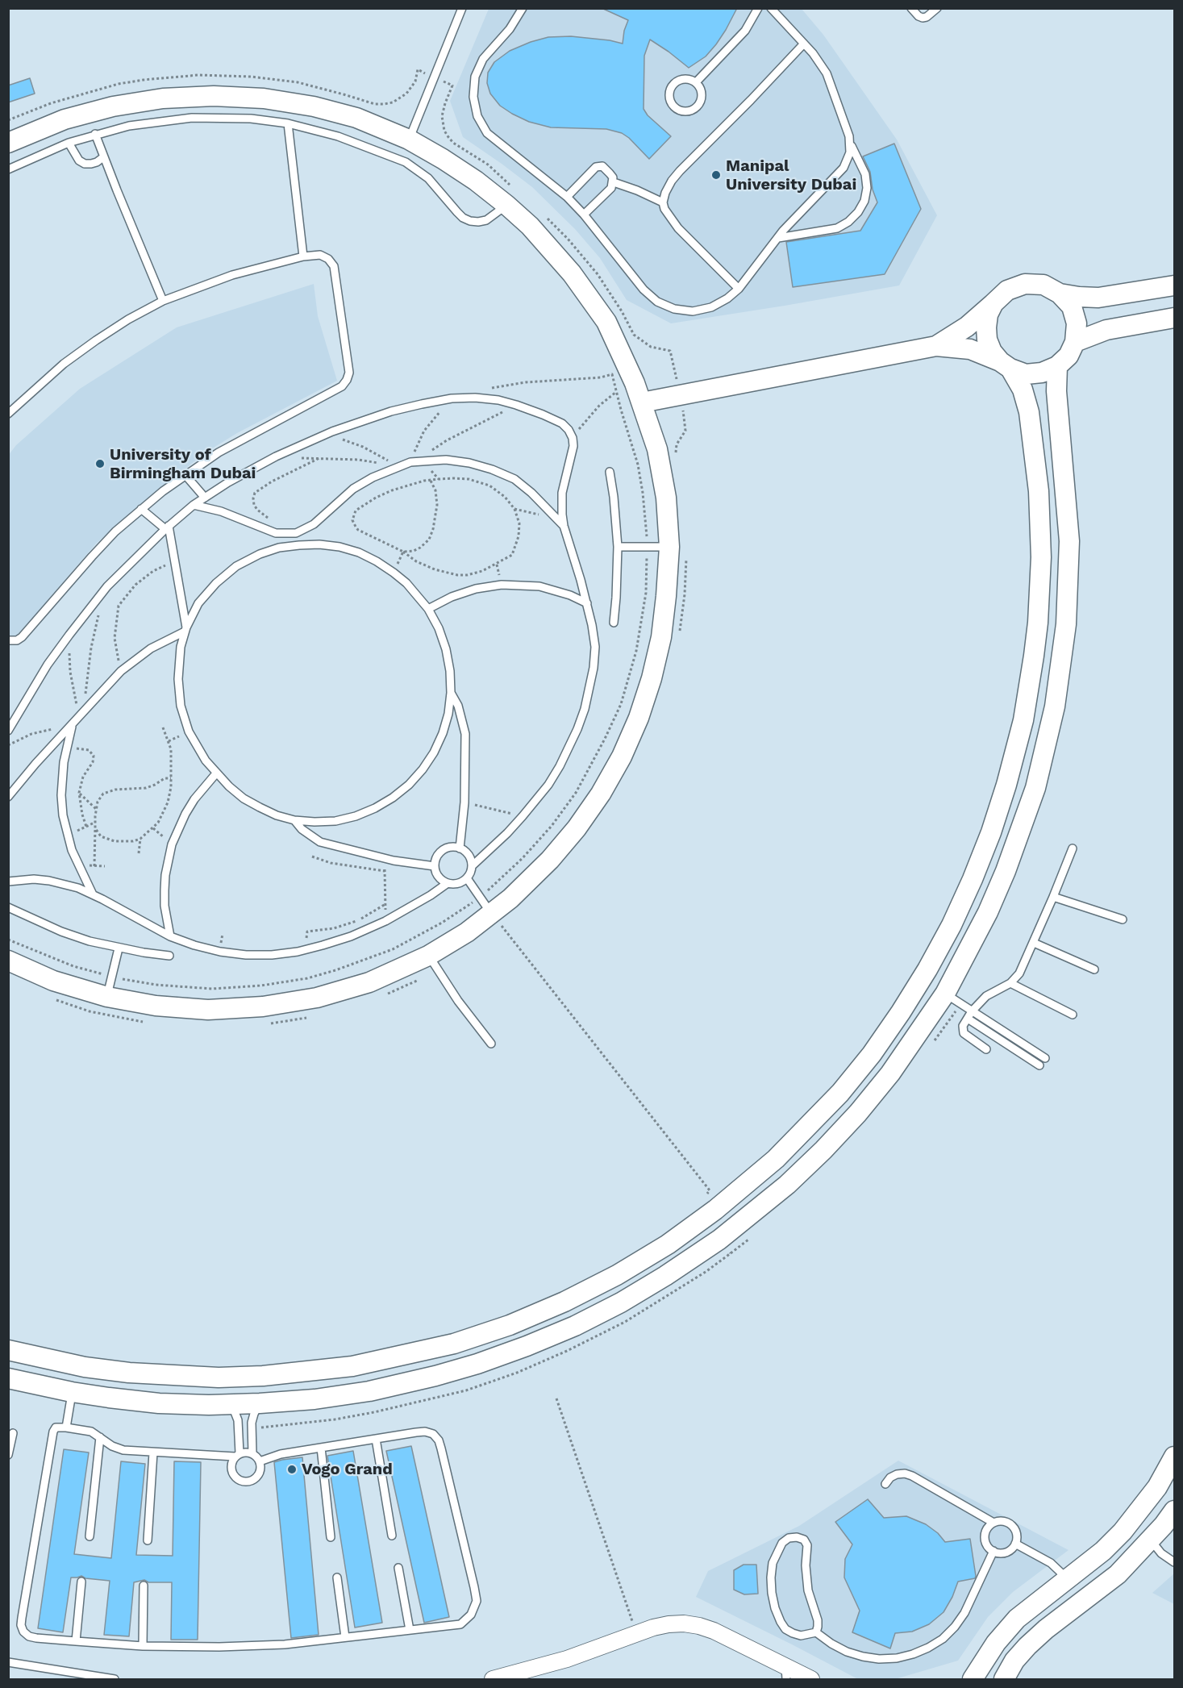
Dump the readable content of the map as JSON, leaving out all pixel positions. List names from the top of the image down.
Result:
{
  "places": ["Manipal University Dubai", "University of Birmingham Dubai", "Vogo Grand"]
}
